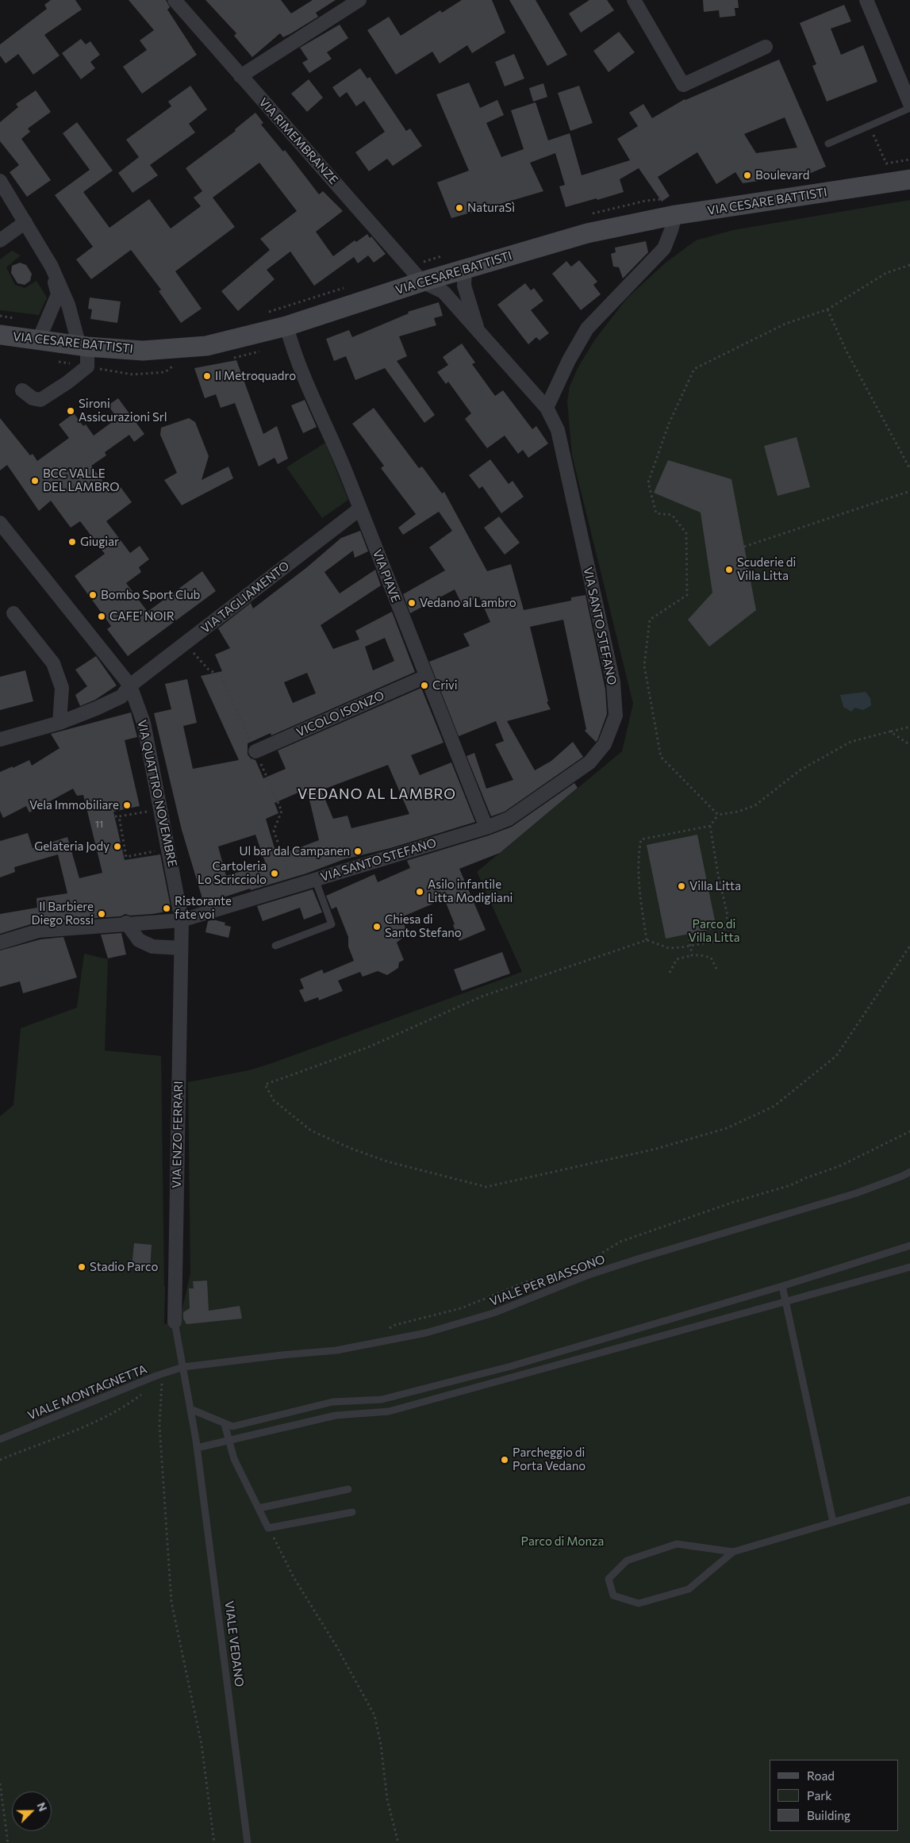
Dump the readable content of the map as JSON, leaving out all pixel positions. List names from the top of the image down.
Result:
{
  "streets": {
    "main road": ["VIA CESARE BATTISTI"],
    "street": [
      "VIA RIMEMBRANZE",
      "VIA PIAVE",
      "VIA TAGLIAMENTO",
      "VIA SANTO STEFANO",
      "VICOLO ISONZO",
      "VIA QUATTRO NOVEMBRE",
      "VIA ENZO FERRARI"
    ],
    "lane": ["VIALE PER BIASSONO", "VIALE MONTAGNETTA", "VIALE VEDANO"]
  },
  "crossings": [
    ["VIA RIMEMBRANZE", "VIA CESARE BATTISTI"],
    ["VIA RIMEMBRANZE", "VIA SANTO STEFANO"],
    ["VIA CESARE BATTISTI", "VIA PIAVE"],
    ["VIA CESARE BATTISTI", "VIA SANTO STEFANO"],
    ["VIA PIAVE", "VIA TAGLIAMENTO"],
    ["VIA PIAVE", "VIA SANTO STEFANO"],
    ["VIA PIAVE", "VICOLO ISONZO"],
    ["VIA TAGLIAMENTO", "VIA QUATTRO NOVEMBRE"],
    ["VIA SANTO STEFANO", "VIA QUATTRO NOVEMBRE"],
    ["VIA QUATTRO NOVEMBRE", "VIA ENZO FERRARI"],
    ["VIA ENZO FERRARI", "VIALE VEDANO"],
    ["VIALE PER BIASSONO", "VIALE MONTAGNETTA"],
    ["VIALE PER BIASSONO", "VIALE VEDANO"],
    ["VIALE MONTAGNETTA", "VIALE VEDANO"]
  ],
  "districts": ["VEDANO AL LAMBRO"],
  "parks": ["Parco di Villa Litta", "Parco di Monza"],
  "places": [
    "Boulevard",
    "NaturaSì",
    "Il Metroquadro",
    "Sironi Assicurazioni Srl",
    "BCC VALLE DEL LAMBRO",
    "Giugiar",
    "Scuderie di Villa Litta",
    "Bombo Sport Club",
    "Vedano al Lambro",
    "CAFE' NOIR",
    "Crivi",
    "Vela Immobiliare",
    "Gelateria Jody",
    "Ul bar dal Campanen",
    "Cartoleria Lo Scricciolo",
    "Villa Litta",
    "Asilo infantile Litta Modigliani",
    "Ristorante fate voi",
    "Il Barbiere Diego Rossi",
    "Chiesa di Santo Stefano",
    "Stadio Parco",
    "Parcheggio di Porta Vedano"
  ],
  "house_numbers": ["11"],
  "legend": ["Road", "Park", "Building"],
  "north": "top right"
}
